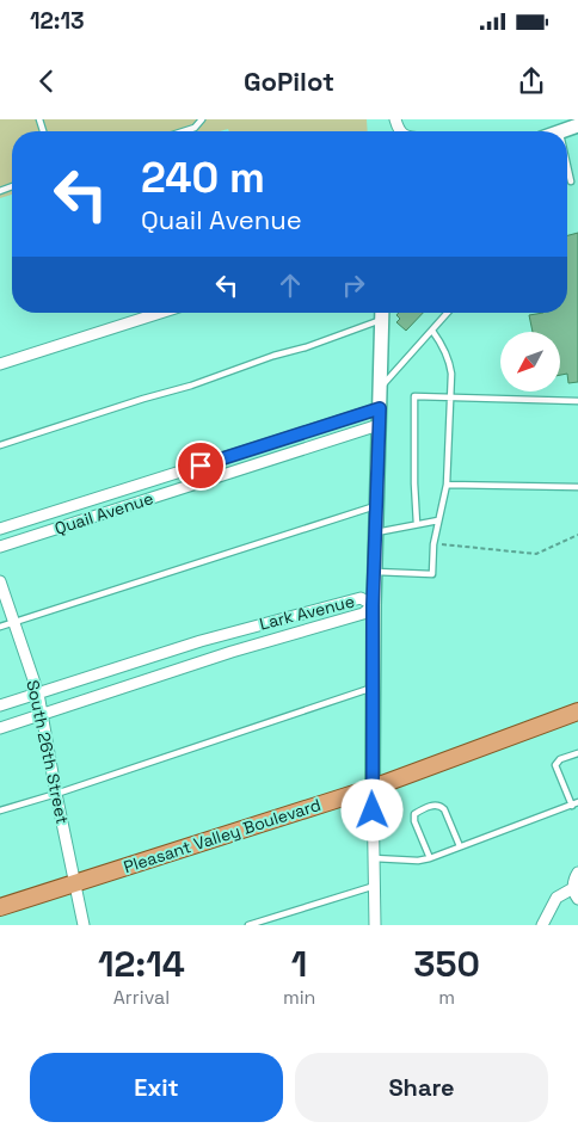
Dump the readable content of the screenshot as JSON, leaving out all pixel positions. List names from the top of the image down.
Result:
{
  "streets": {
    "main road": ["Pleasant Valley Boulevard"],
    "street": ["Quail Avenue", "Lark Avenue", "South 26th Street"]
  },
  "crossings": [
    ["Lark Avenue", "South 26th Street"],
    ["South 26th Street", "Pleasant Valley Boulevard"]
  ],
  "north": "bottom left",
  "page": {
    "status": "12:13",
    "header": "GoPilot",
    "turn": ["240 m", "Quail Avenue"],
    "eta": [
      "12:14",
      "Arrival",
      "1",
      "min",
      "350",
      "m"
    ],
    "buttons": ["Exit", "Share"]
  }
}
